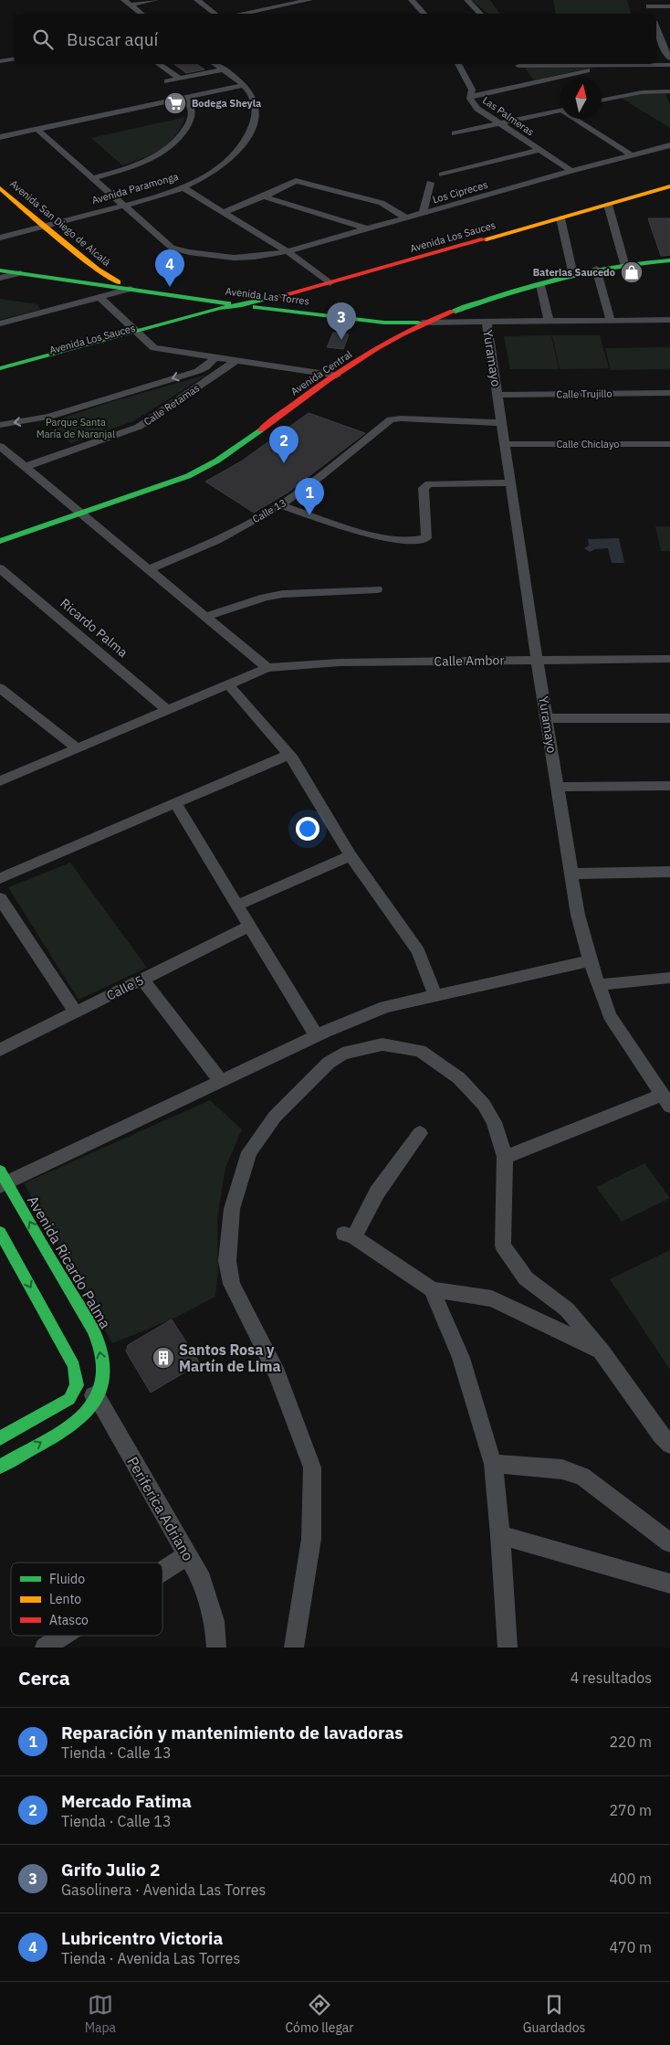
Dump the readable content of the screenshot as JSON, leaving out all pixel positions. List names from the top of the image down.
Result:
{
  "streets": {
    "street": [
      "Las Palmeras",
      "Avenida Paramonga",
      "Los Cipreces",
      "Avenida San Diego de Alcalá",
      "Avenida Los Sauces",
      "Avenida Las Torres",
      "Yuramayo",
      "Avenida Central",
      "Calle Trujillo",
      "Calle Retamas",
      "Calle Chiclayo",
      "Calle 13",
      "Ricardo Palma",
      "Calle Ambor",
      "Calle 5",
      "Avenida Ricardo Palma",
      "Periferica Adriano"
    ]
  },
  "crossings": [
    ["Las Palmeras", "Los Cipreces"],
    ["Avenida Paramonga", "Los Cipreces"],
    ["Avenida Paramonga", "Avenida San Diego de Alcalá"],
    ["Avenida San Diego de Alcalá", "Avenida Las Torres"],
    ["Avenida Los Sauces", "Avenida Las Torres"],
    ["Avenida Las Torres", "Yuramayo"],
    ["Avenida Las Torres", "Avenida Central"],
    ["Yuramayo", "Calle Trujillo"],
    ["Yuramayo", "Calle Chiclayo"],
    ["Yuramayo", "Calle 13"],
    ["Yuramayo", "Calle Ambor"],
    ["Ricardo Palma", "Calle Ambor"],
    ["Avenida Ricardo Palma", "Periferica Adriano"]
  ],
  "parks": ["Parque Santa María de Naranjal"],
  "places": {
    "supermarket": ["Bodega Sheyla"],
    "shop": ["Baterias Saucedo"],
    "building": ["Santos Rosa y Martín de Lima"]
  },
  "legend": ["Fluido", "Lento", "Atasco"],
  "north": "top",
  "page": {
    "search": "Buscar aquí",
    "pins": [
      "4",
      "3",
      "2",
      "1"
    ],
    "heading": ["Cerca", "4 resultados"],
    "list": [
      {
        "mark": "1",
        "name": "Reparación y mantenimiento de lavadoras",
        "note": "Tienda · Calle 13",
        "value": "220 m"
      },
      {
        "mark": "2",
        "name": "Mercado Fatima",
        "note": "Tienda · Calle 13",
        "value": "270 m"
      },
      {
        "mark": "3",
        "name": "Grifo Julio 2",
        "note": "Gasolinera · Avenida Las Torres",
        "value": "400 m"
      },
      {
        "mark": "4",
        "name": "Lubricentro Victoria",
        "note": "Tienda · Avenida Las Torres",
        "value": "470 m"
      }
    ],
    "nav": ["Mapa", "Cómo llegar", "Guardados"]
  }
}
